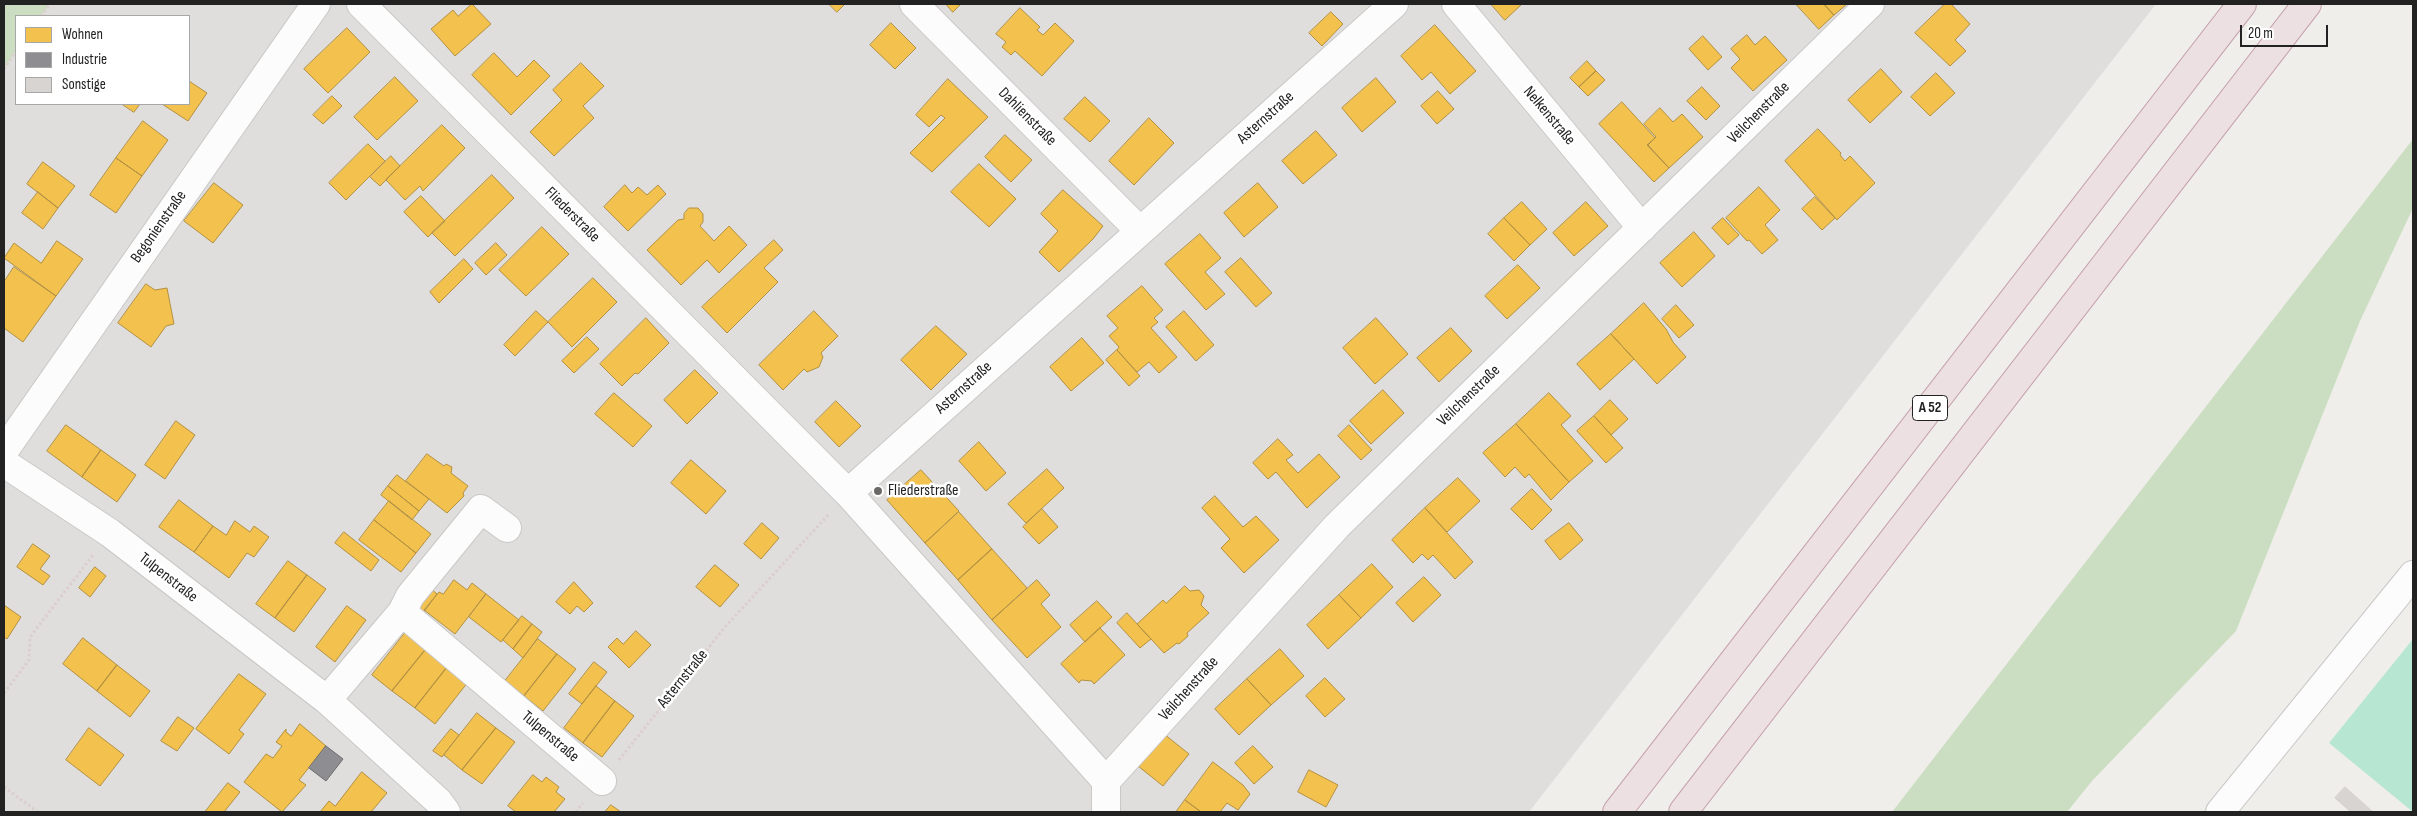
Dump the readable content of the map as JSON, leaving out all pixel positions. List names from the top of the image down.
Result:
{
  "streets": {
    "highway": ["A 52"],
    "street": [
      "Veilchenstraße",
      "Nelkenstraße",
      "Dahlienstraße",
      "Asternstraße",
      "Fliederstraße",
      "Begonienstraße",
      "Tulpenstraße"
    ]
  },
  "crossings": [
    ["Veilchenstraße", "Nelkenstraße"],
    ["Veilchenstraße", "Fliederstraße"],
    ["Dahlienstraße", "Asternstraße"],
    ["Asternstraße", "Fliederstraße"],
    ["Asternstraße", "Tulpenstraße"]
  ],
  "places": ["Fliederstraße"],
  "legend": ["Wohnen", "Industrie", "Sonstige"],
  "scale_bar": "20 m"
}
